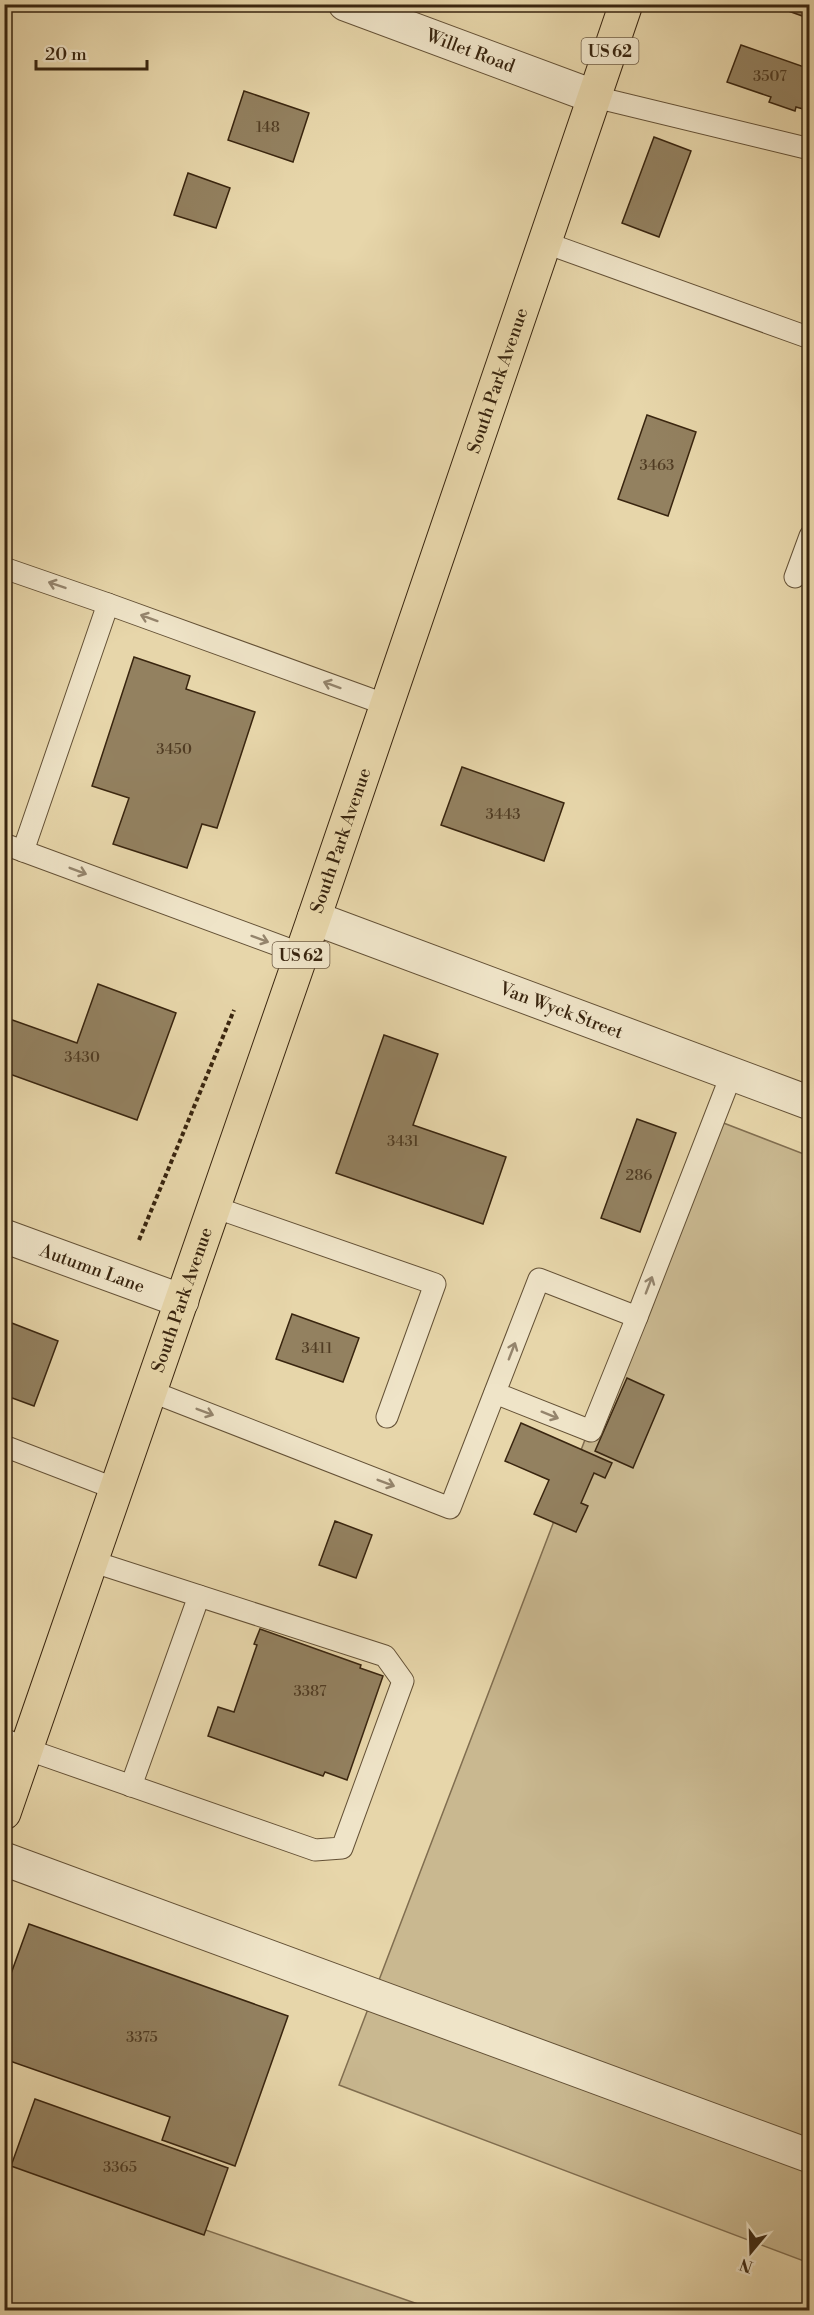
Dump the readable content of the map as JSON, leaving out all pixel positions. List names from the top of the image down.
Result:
{
  "streets": {
    "main road": ["US 62", "South Park Avenue"],
    "street": ["Willet Road", "Van Wyck Street", "Autumn Lane"]
  },
  "crossings": [
    ["Willet Road", "South Park Avenue"],
    ["South Park Avenue", "Van Wyck Street"],
    ["South Park Avenue", "Autumn Lane"]
  ],
  "house_numbers": [
    "3507",
    "148",
    "3463",
    "3450",
    "3443",
    "3430",
    "3431",
    "286",
    "3411",
    "3387",
    "3375",
    "3365"
  ],
  "scale_bar": "20 m",
  "north": "bottom"
}
